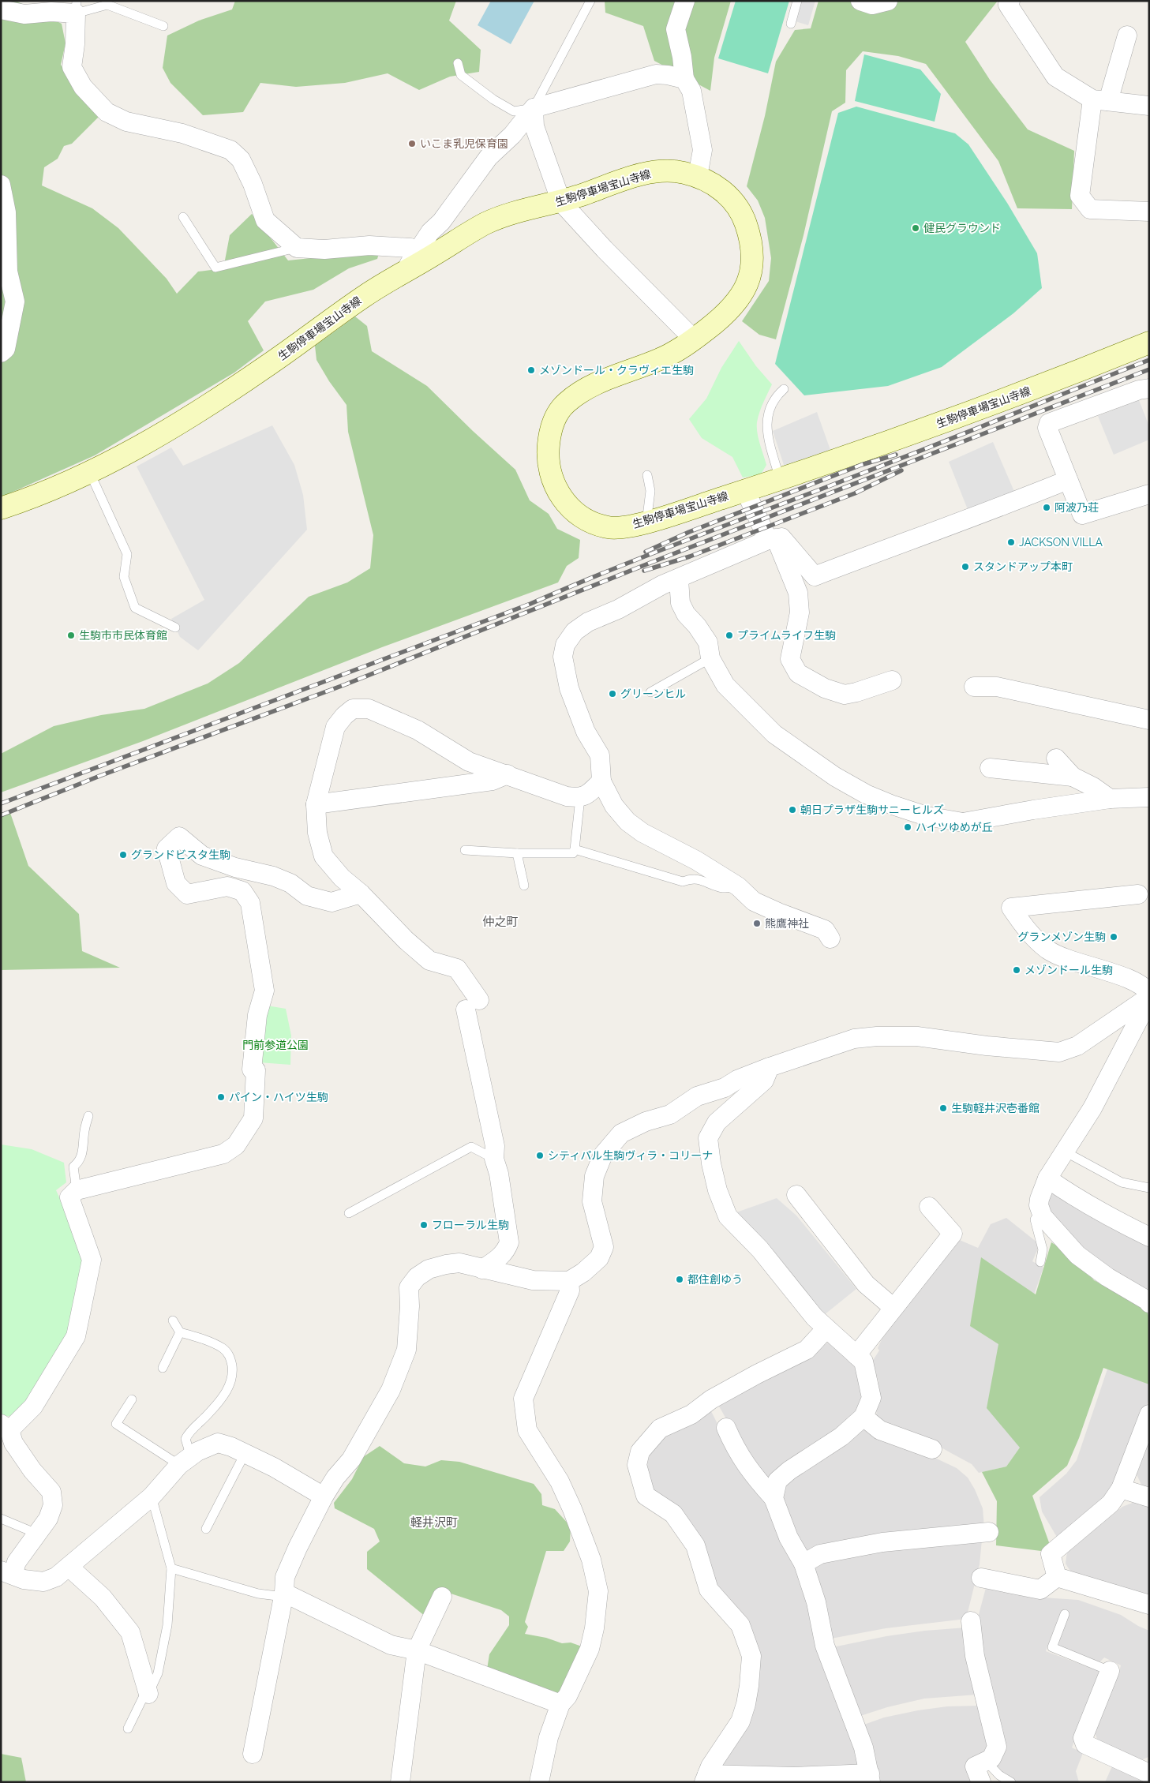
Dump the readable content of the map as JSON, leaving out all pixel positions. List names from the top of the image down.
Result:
{
  "streets": {
    "main road": ["生駒停車場宝山寺線"]
  },
  "districts": ["仲之町", "軽井沢町"],
  "parks": ["門前参道公園"],
  "places": [
    "いこま乳児保育園",
    "健民グラウンド",
    "メゾンドール・クラヴィエ生駒",
    "阿波乃荘",
    "JACKSON VILLA",
    "スタンドアップ本町",
    "生駒市市民体育館",
    "プライムライフ生駒",
    "グリーンヒル",
    "朝日プラザ生駒サニーヒルズ",
    "ハイツゆめが丘",
    "グランドビスタ生駒",
    "熊鷹神社",
    "グランメゾン生駒",
    "メゾンドール生駒",
    "パイン・ハイツ生駒",
    "生駒軽井沢壱番館",
    "シティパル生駒ヴィラ・コリーナ",
    "フローラル生駒",
    "都住創ゆう"
  ]
}
